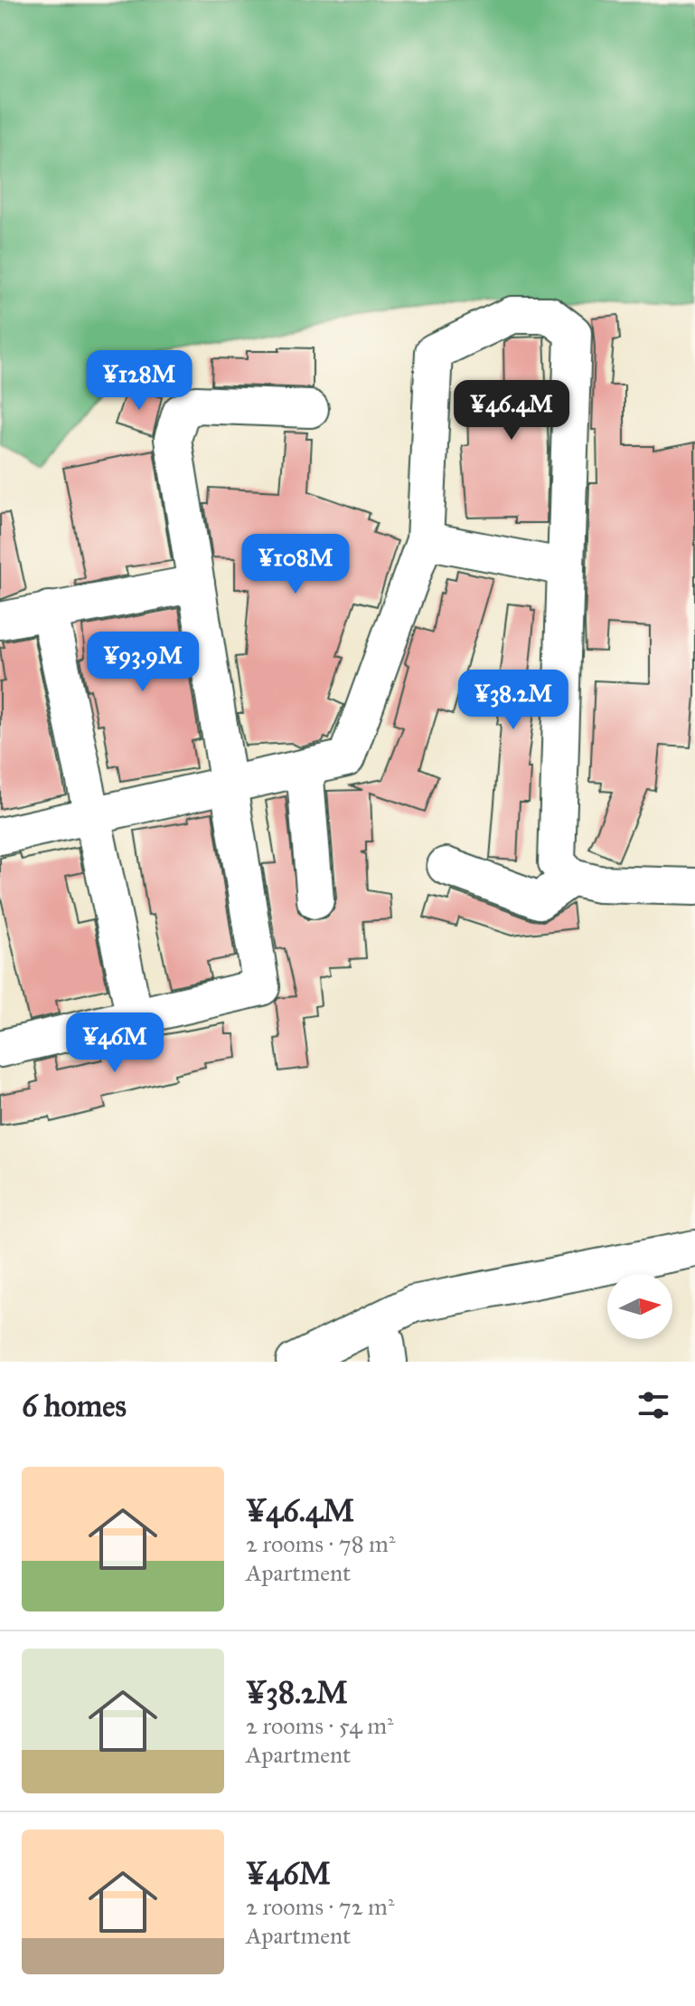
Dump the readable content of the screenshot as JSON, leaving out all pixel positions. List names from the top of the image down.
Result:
{
  "north": "right",
  "page": {
    "price": [
      "¥128M",
      "¥46.4M",
      "¥108M",
      "¥93.9M",
      "¥38.2M",
      "¥46M"
    ],
    "heading": "6 homes",
    "list": [
      {
        "name": "¥46.4M",
        "note": "2 rooms · 78 m² · Apartment"
      },
      {
        "name": "¥38.2M",
        "note": "2 rooms · 54 m² · Apartment"
      },
      {
        "name": "¥46M",
        "note": "2 rooms · 72 m² · Apartment"
      }
    ]
  }
}
